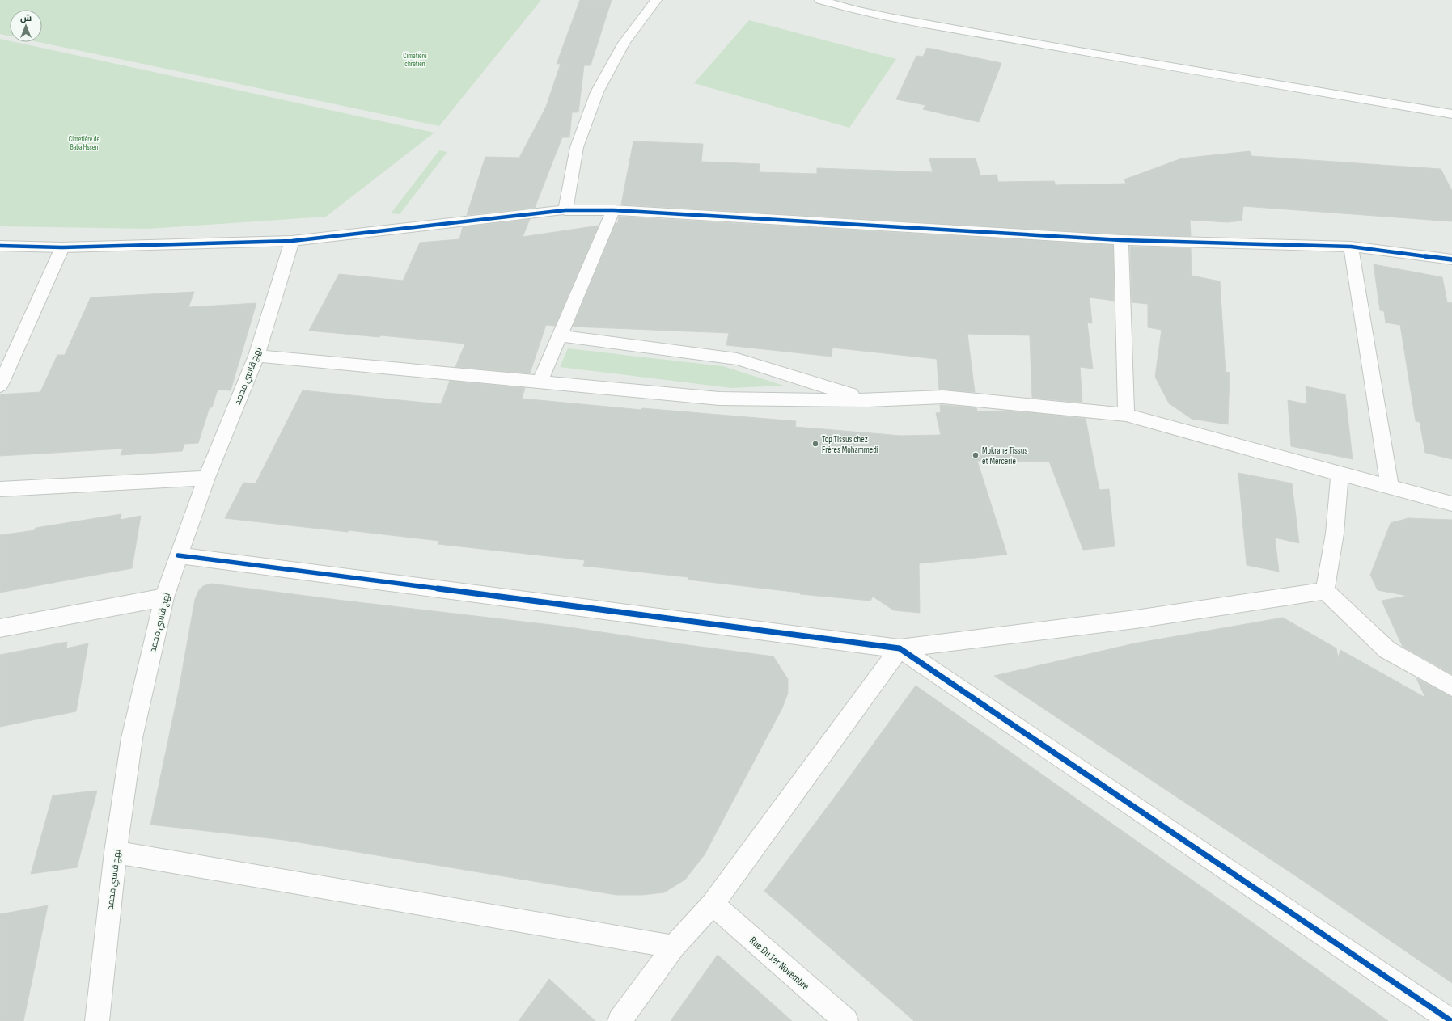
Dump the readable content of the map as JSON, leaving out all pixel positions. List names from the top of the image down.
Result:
{
  "streets": {
    "street": ["نهج قاسي محمد", "Rue Du 1er Novembre"]
  },
  "parks": ["Cimetière chrétien", "Cimetière de Baba Hssen"],
  "places": ["Top Tissus chez Frères Mohammedi", "Mokrane Tissus et Mercerie"],
  "north": "top"
}
